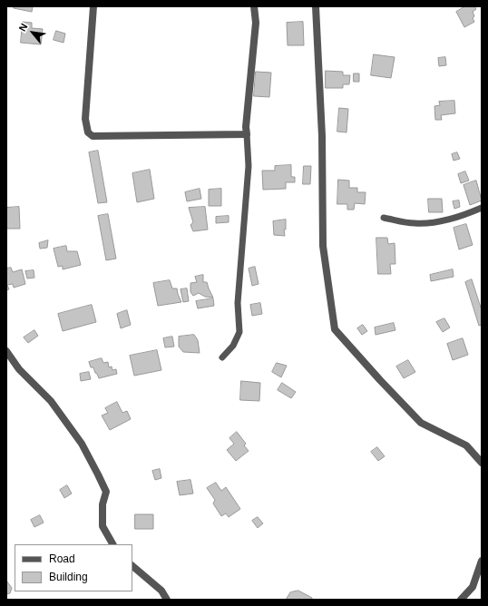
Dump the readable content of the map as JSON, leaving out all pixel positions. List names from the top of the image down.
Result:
{
  "legend": ["Road", "Building"],
  "north": "top left"
}
